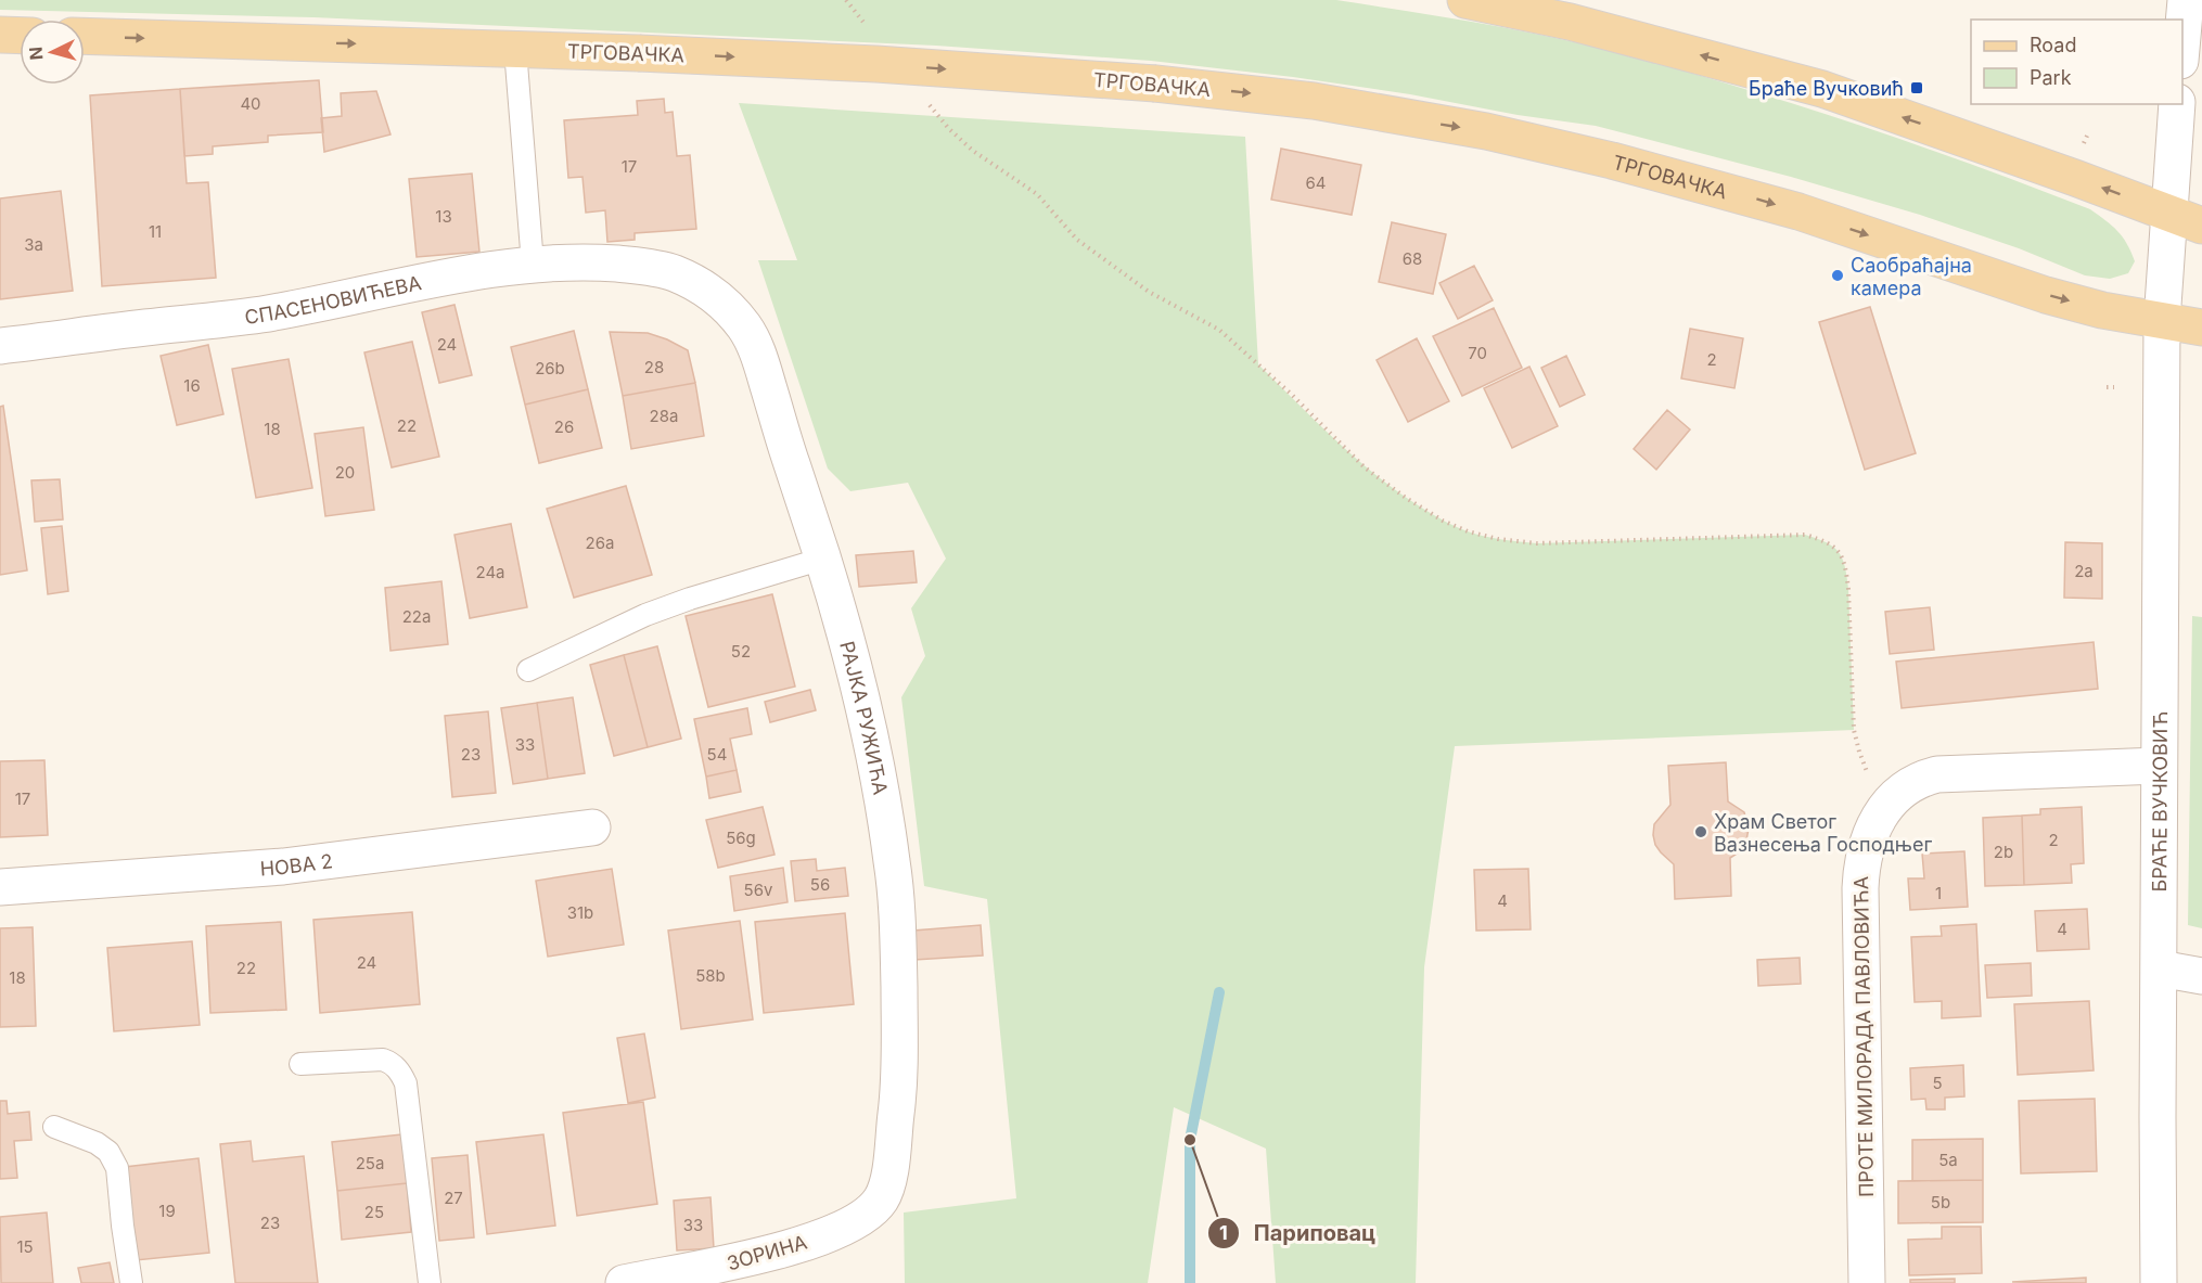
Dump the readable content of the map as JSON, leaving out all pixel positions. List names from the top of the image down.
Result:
{
  "streets": {
    "main road": ["ТРГОВАЧКА"],
    "street": [
      "СПАСЕНОВИЋЕВА",
      "РАЈКА РУЖИЋА",
      "БРАЋЕ ВУЧКОВИЋ",
      "НОВА 2",
      "ПРОТЕ МИЛОРАДА ПАВЛОВИЋА",
      "ЗОРИНА"
    ]
  },
  "crossings": [
    ["ТРГОВАЧКА", "БРАЋЕ ВУЧКОВИЋ"],
    ["СПАСЕНОВИЋЕВА", "РАЈКА РУЖИЋА"],
    ["РАЈКА РУЖИЋА", "ЗОРИНА"],
    ["БРАЋЕ ВУЧКОВИЋ", "ПРОТЕ МИЛОРАДА ПАВЛОВИЋА"]
  ],
  "places": {
    "transit": ["Браће Вучковић"],
    "other": ["Саобраћајна камера", "Храм Светог Вазнесења Господњег", "Париповац"]
  },
  "house_numbers": [
    "40",
    "17",
    "64",
    "13",
    "11",
    "3a",
    "68",
    "24",
    "70",
    "2",
    "28",
    "26b",
    "16",
    "28a",
    "22",
    "26",
    "18",
    "20",
    "26a",
    "2a",
    "24a",
    "22a",
    "52",
    "33",
    "23",
    "54",
    "17",
    "56g",
    "2",
    "2b",
    "56",
    "56v",
    "1",
    "4",
    "31b",
    "4",
    "24",
    "22",
    "58b",
    "18",
    "5",
    "5a",
    "25a",
    "27",
    "5b",
    "19",
    "25",
    "23",
    "33",
    "15"
  ],
  "legend": ["Road", "Park"],
  "north": "left"
}
